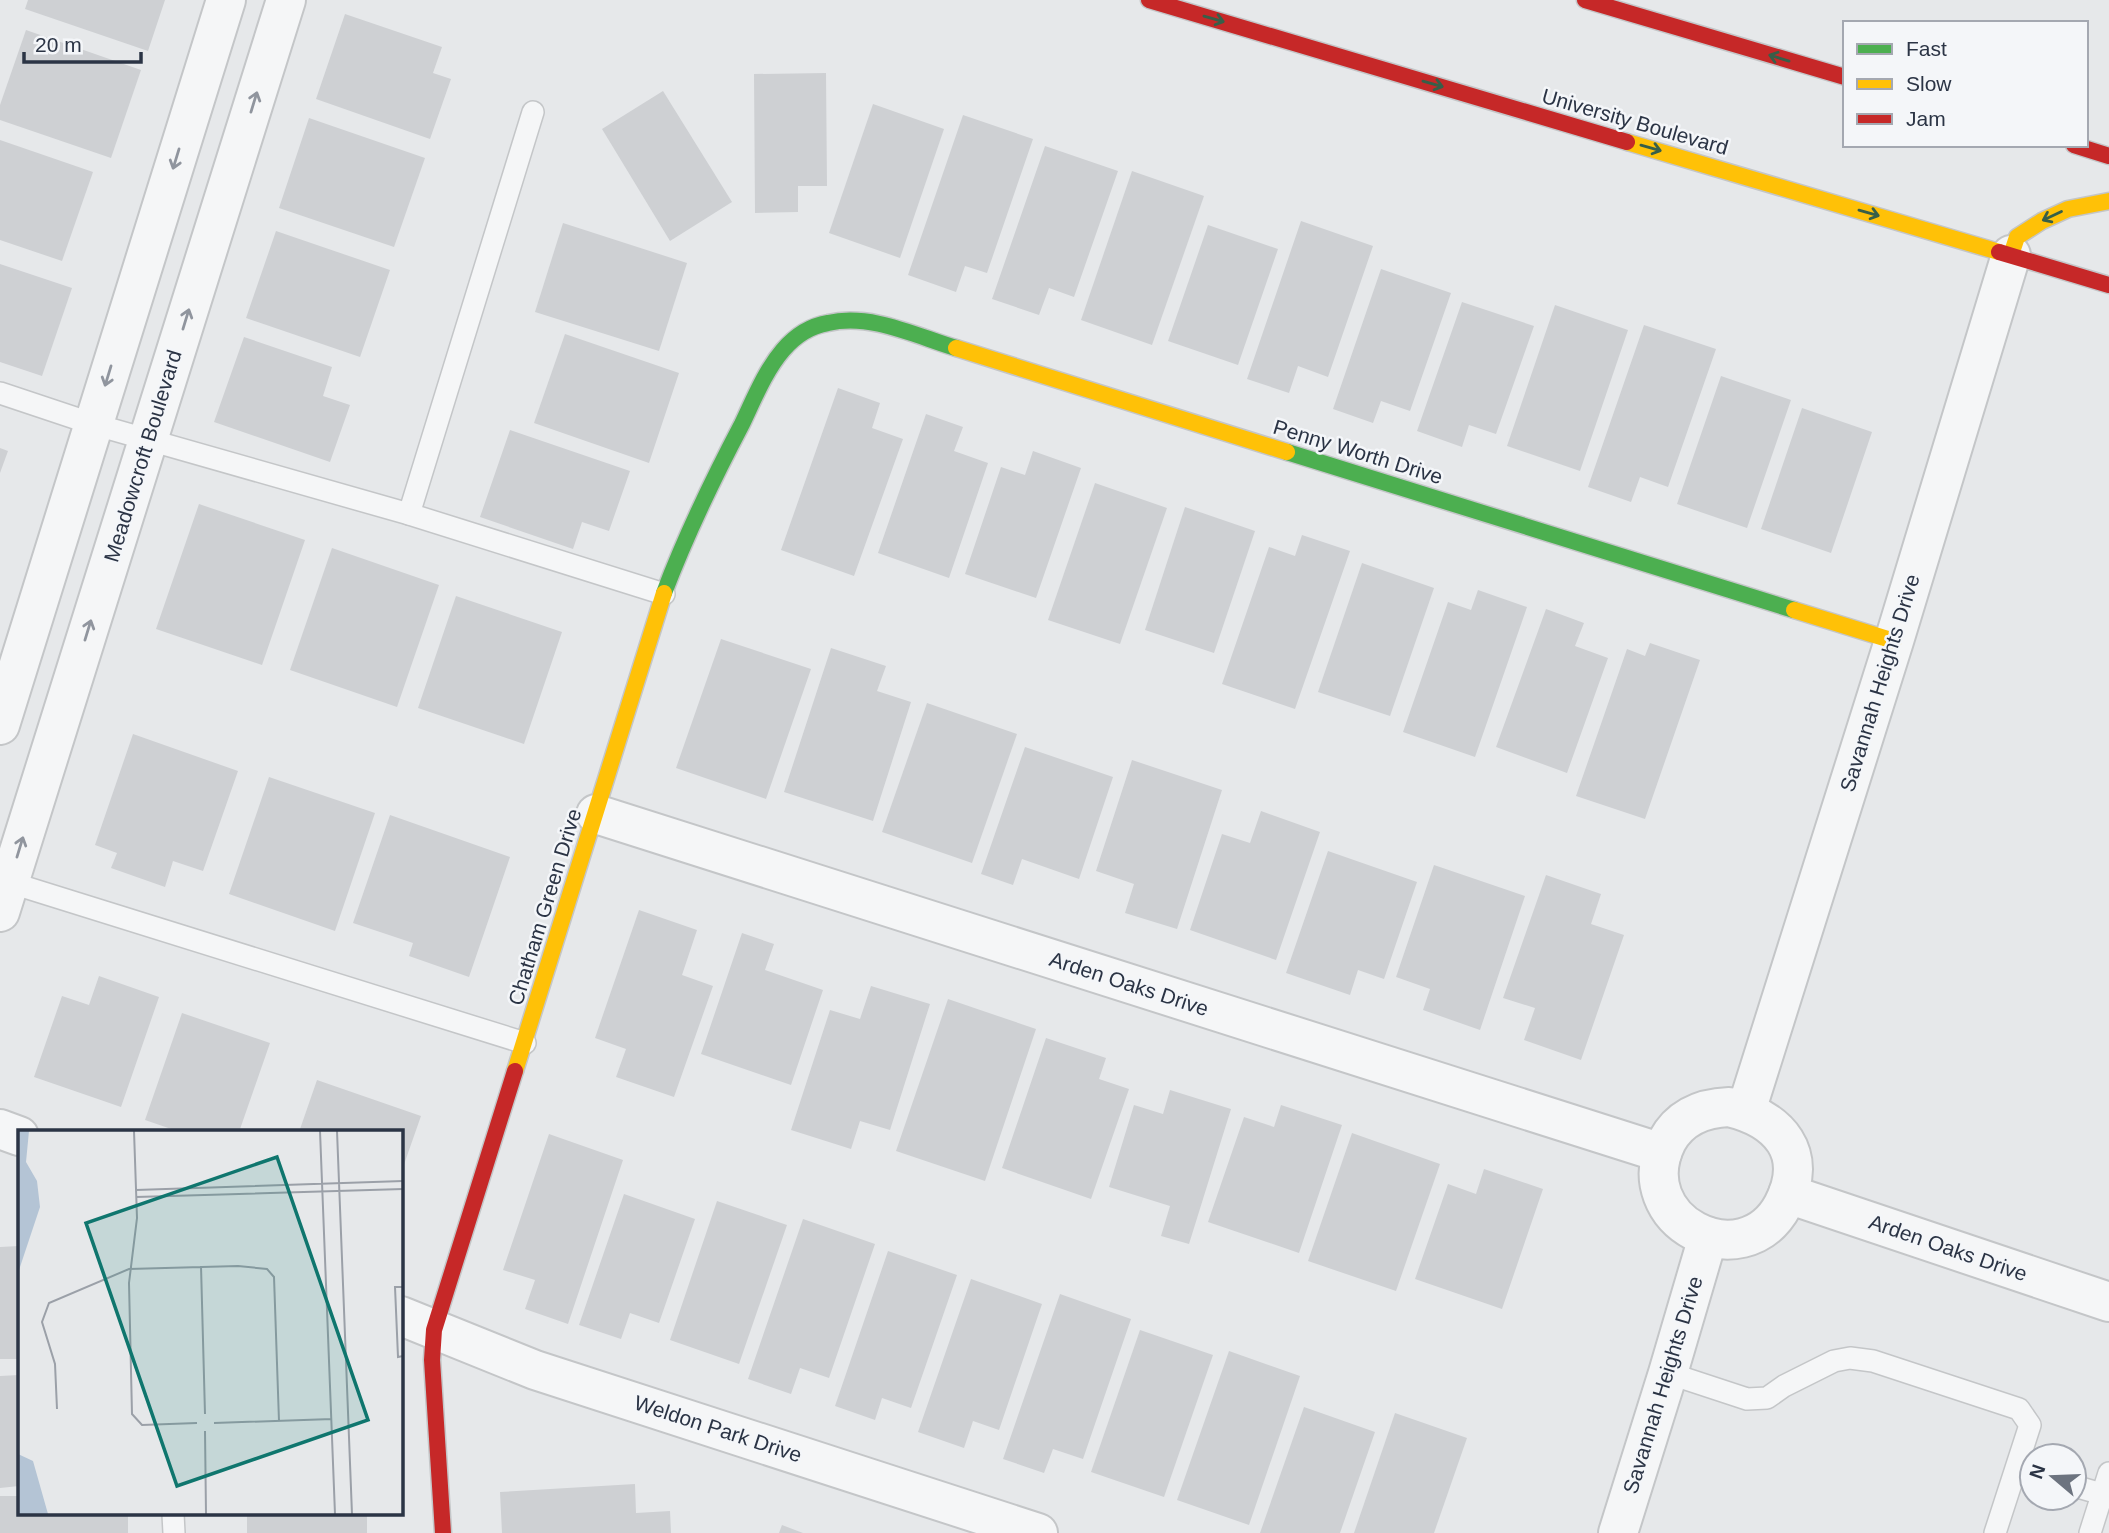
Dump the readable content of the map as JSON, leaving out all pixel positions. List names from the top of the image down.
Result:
{
  "streets": {
    "street": [
      "University Boulevard",
      "Penny Worth Drive",
      "Meadowcroft Boulevard",
      "Savannah Heights Drive",
      "Chatham Green Drive",
      "Arden Oaks Drive",
      "Weldon Park Drive"
    ]
  },
  "crossings": [
    ["University Boulevard", "Savannah Heights Drive"],
    ["Penny Worth Drive", "Savannah Heights Drive"],
    ["Penny Worth Drive", "Chatham Green Drive"],
    ["Savannah Heights Drive", "Arden Oaks Drive"],
    ["Chatham Green Drive", "Arden Oaks Drive"],
    ["Chatham Green Drive", "Weldon Park Drive"]
  ],
  "one_way": ["University Boulevard"],
  "legend": ["Fast", "Slow", "Jam"],
  "scale_bar": "20 m",
  "north": "left"
}
